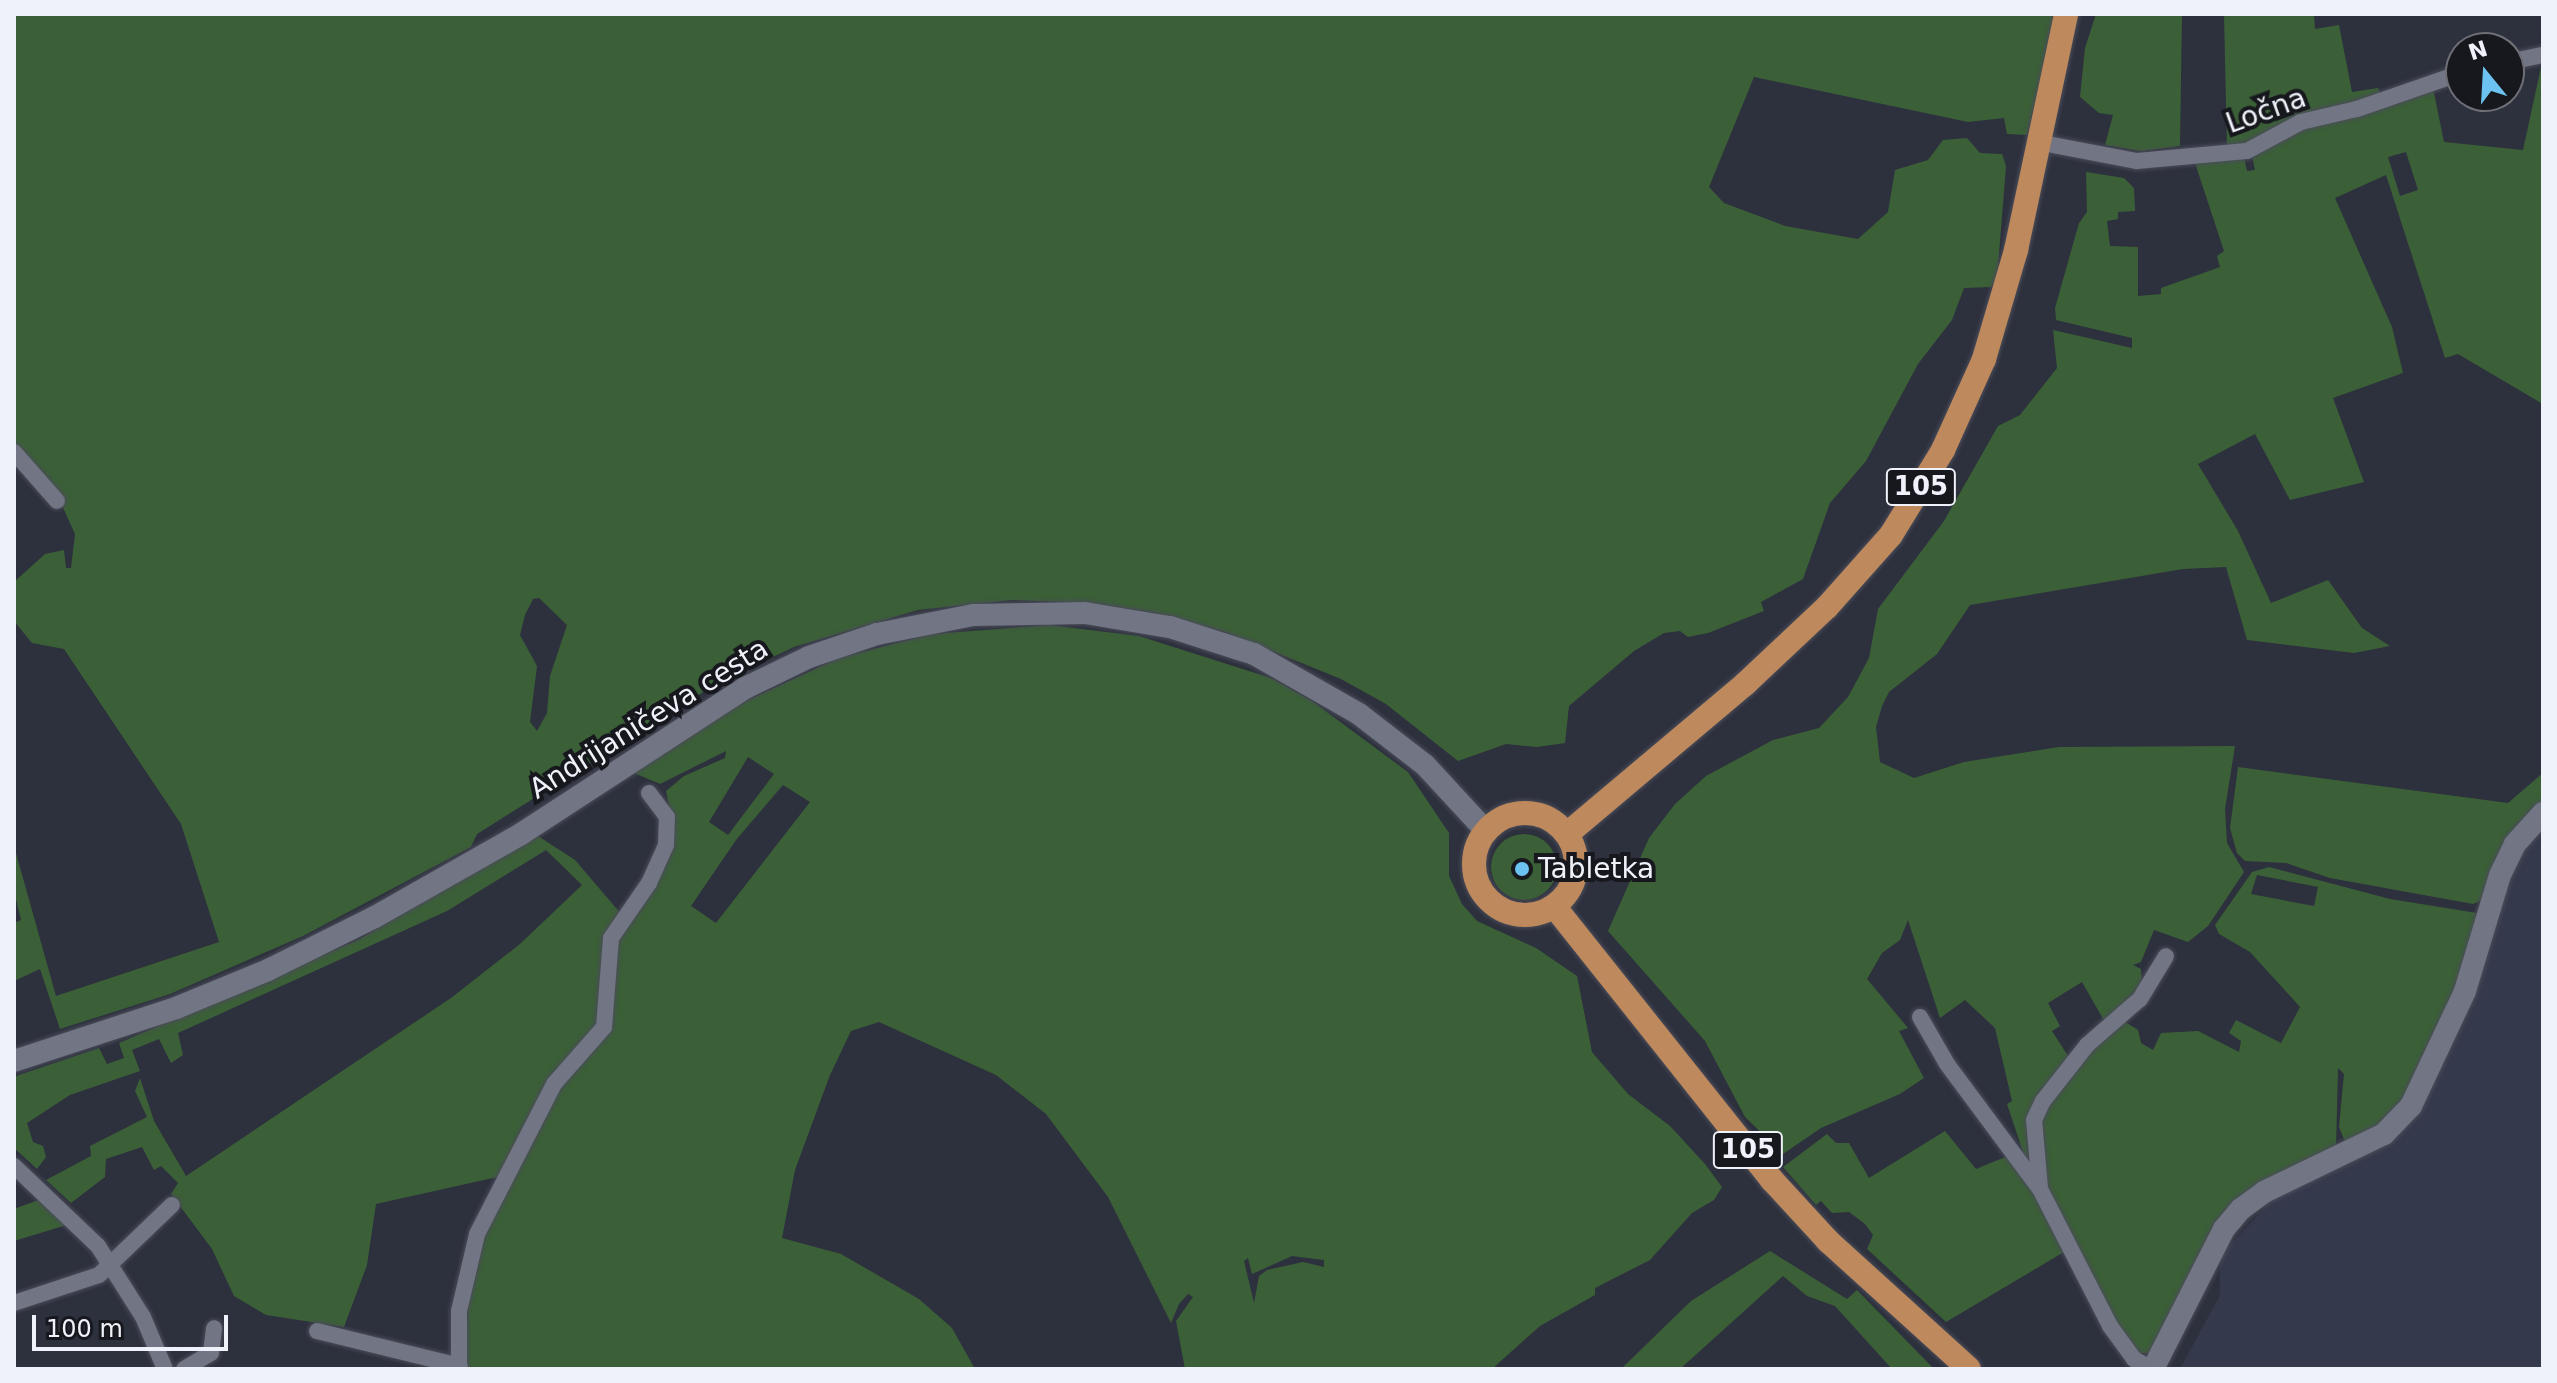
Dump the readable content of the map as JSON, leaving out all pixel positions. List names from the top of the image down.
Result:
{
  "streets": {
    "main road": ["105", "Andrijaničeva cesta"],
    "street": ["Ločna"]
  },
  "crossings": [
    ["Ločna", "105"],
    ["105", "Andrijaničeva cesta"]
  ],
  "places": ["Tabletka"],
  "scale_bar": "100 m",
  "north": "top"
}
